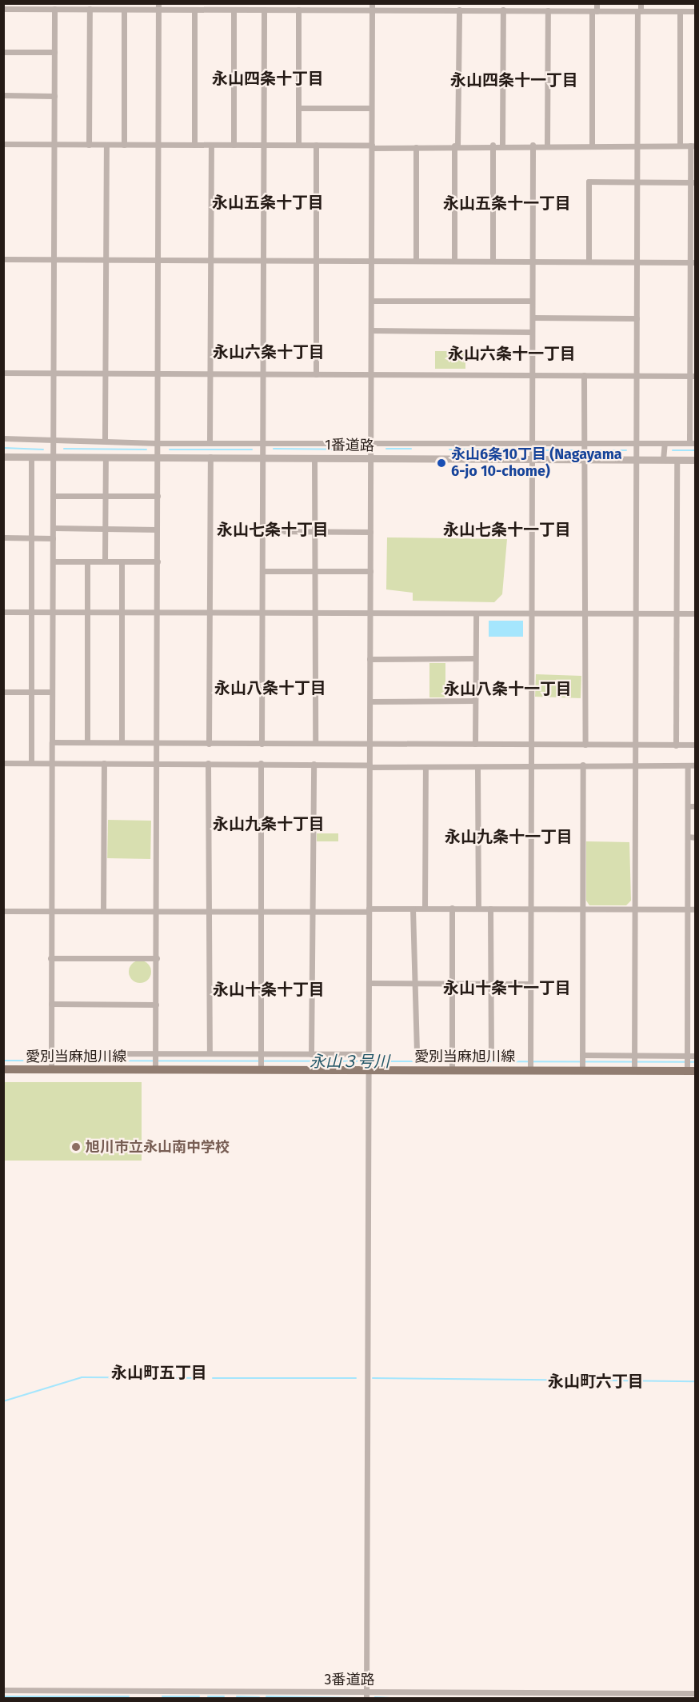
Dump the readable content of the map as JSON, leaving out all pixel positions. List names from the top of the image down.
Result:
{
  "streets": {
    "main road": ["愛別当麻旭川線"],
    "street": ["1番道路", "3番道路"]
  },
  "districts": [
    "永山四条十丁目",
    "永山四条十一丁目",
    "永山五条十丁目",
    "永山五条十一丁目",
    "永山六条十丁目",
    "永山六条十一丁目",
    "永山七条十丁目",
    "永山七条十一丁目",
    "永山八条十丁目",
    "永山八条十一丁目",
    "永山九条十丁目",
    "永山九条十一丁目",
    "永山十条十一丁目",
    "永山十条十丁目",
    "永山町五丁目",
    "永山町六丁目"
  ],
  "water": ["永山３号川"],
  "places": ["永山6条10丁目 (Nagayama 6-jo 10-chome)", "旭川市立永山南中学校"]
}
